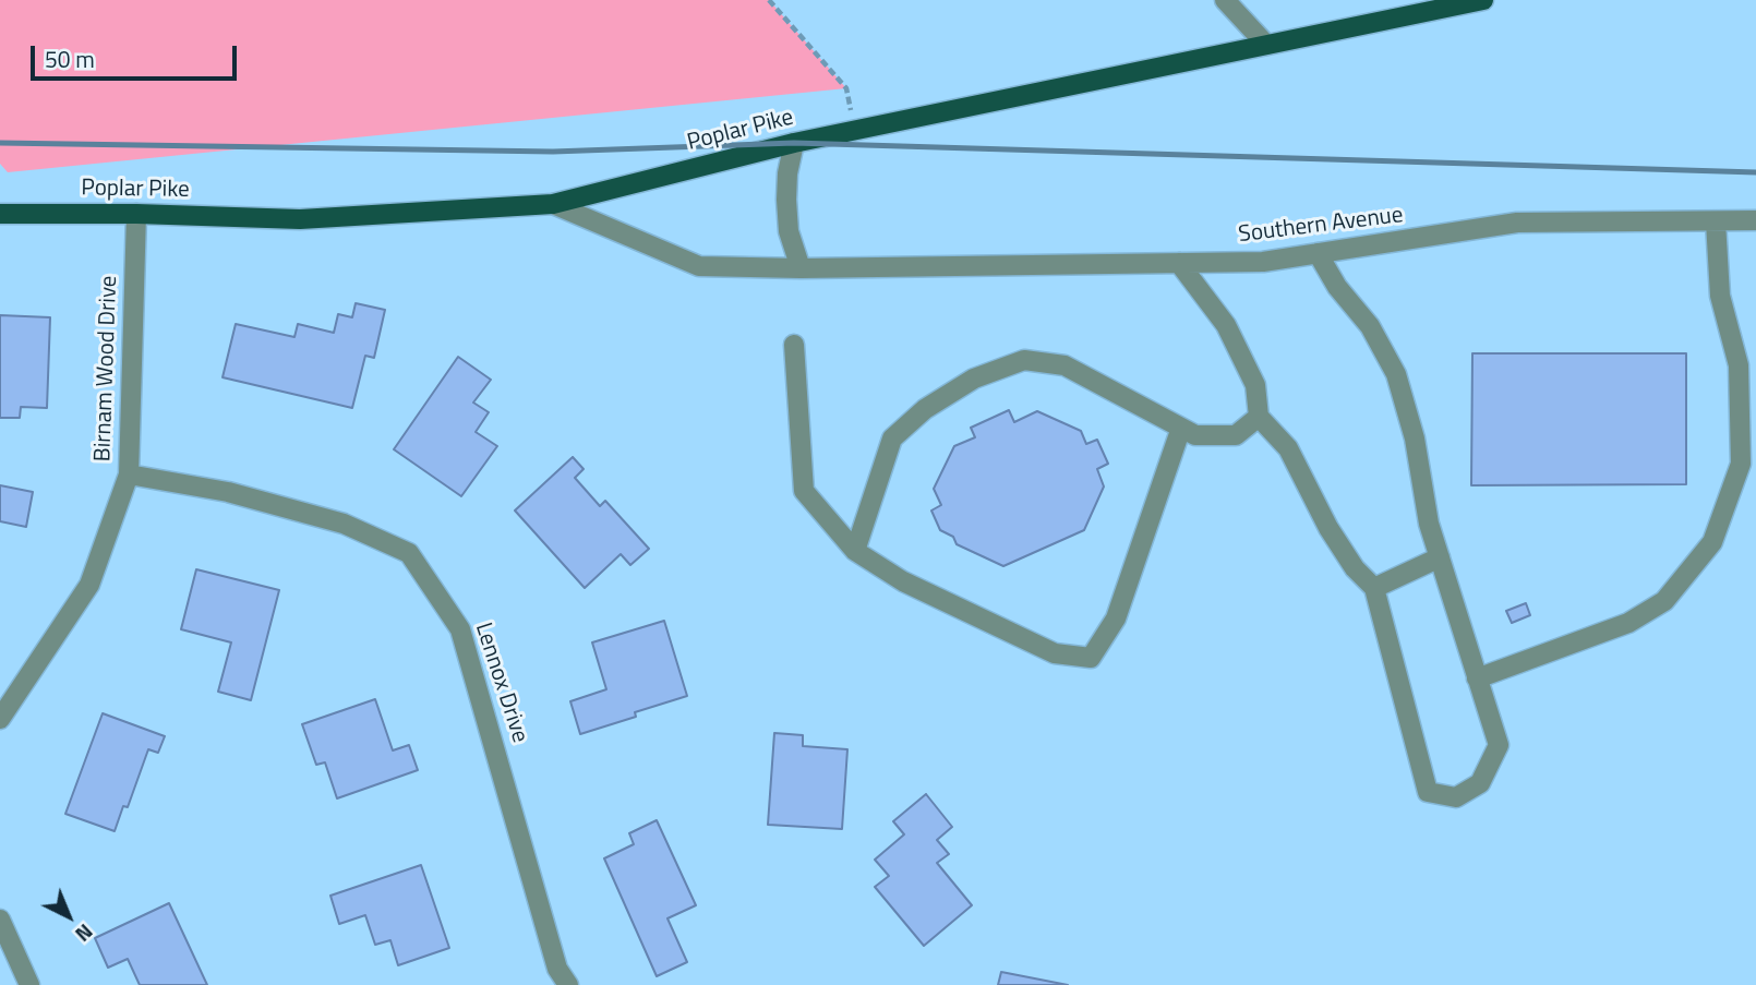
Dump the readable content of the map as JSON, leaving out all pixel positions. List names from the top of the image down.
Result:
{
  "streets": {
    "main road": ["Poplar Pike"],
    "street": ["Southern Avenue", "Birnam Wood Drive", "Lennox Drive"]
  },
  "crossings": [
    ["Poplar Pike", "Southern Avenue"],
    ["Poplar Pike", "Birnam Wood Drive"],
    ["Birnam Wood Drive", "Lennox Drive"]
  ],
  "scale_bar": "50 m",
  "north": "bottom right"
}
